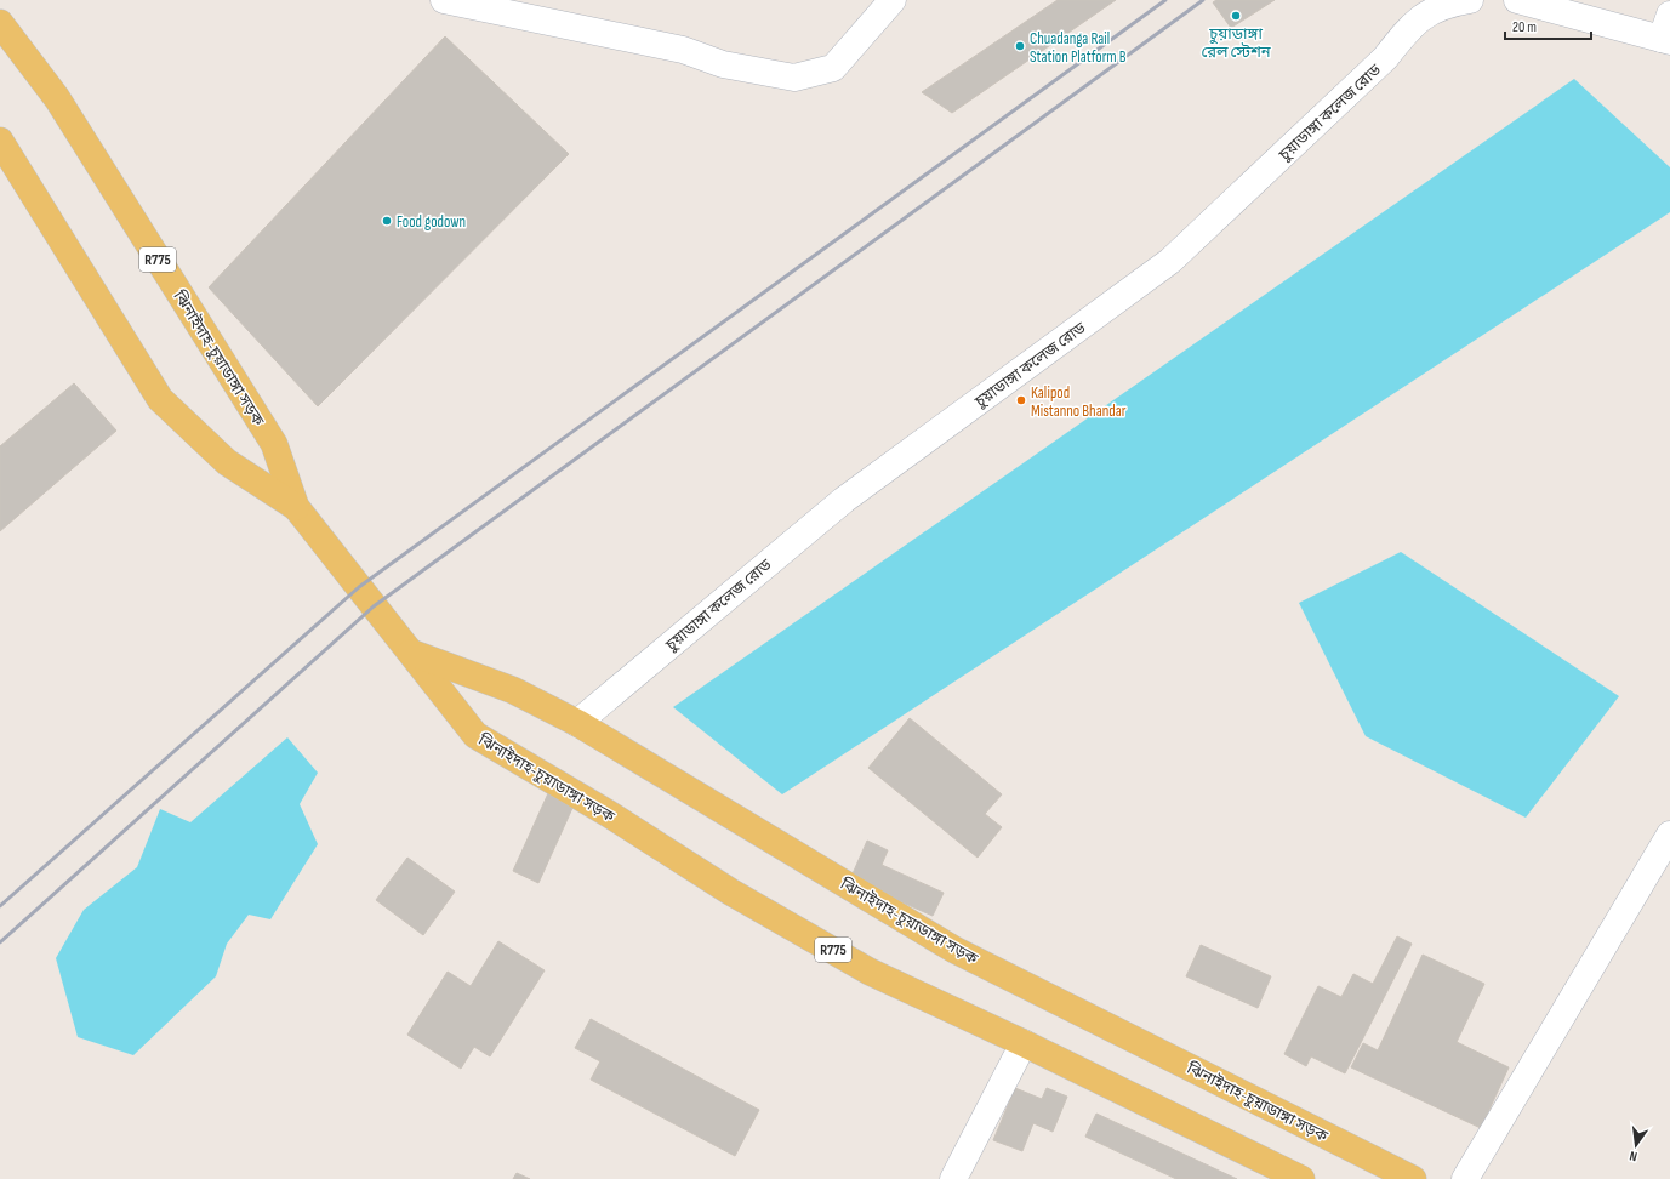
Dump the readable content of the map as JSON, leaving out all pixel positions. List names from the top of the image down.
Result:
{
  "streets": {
    "main road": ["R775", "ঝিনাইদাহ-চুয়াডাঙ্গা সড়ক"],
    "street": ["চুয়াডাঙ্গা কলেজ রোড"]
  },
  "crossings": [
    ["চুয়াডাঙ্গা কলেজ রোড", "ঝিনাইদাহ-চুয়াডাঙ্গা সড়ক"]
  ],
  "places": [
    "চুয়াডাঙ্গা রেল স্টেশন",
    "Chuadanga Rail Station Platform B",
    "Food godown",
    "Kalipod Mistanno Bhandar"
  ],
  "scale_bar": "20 m",
  "north": "bottom"
}
